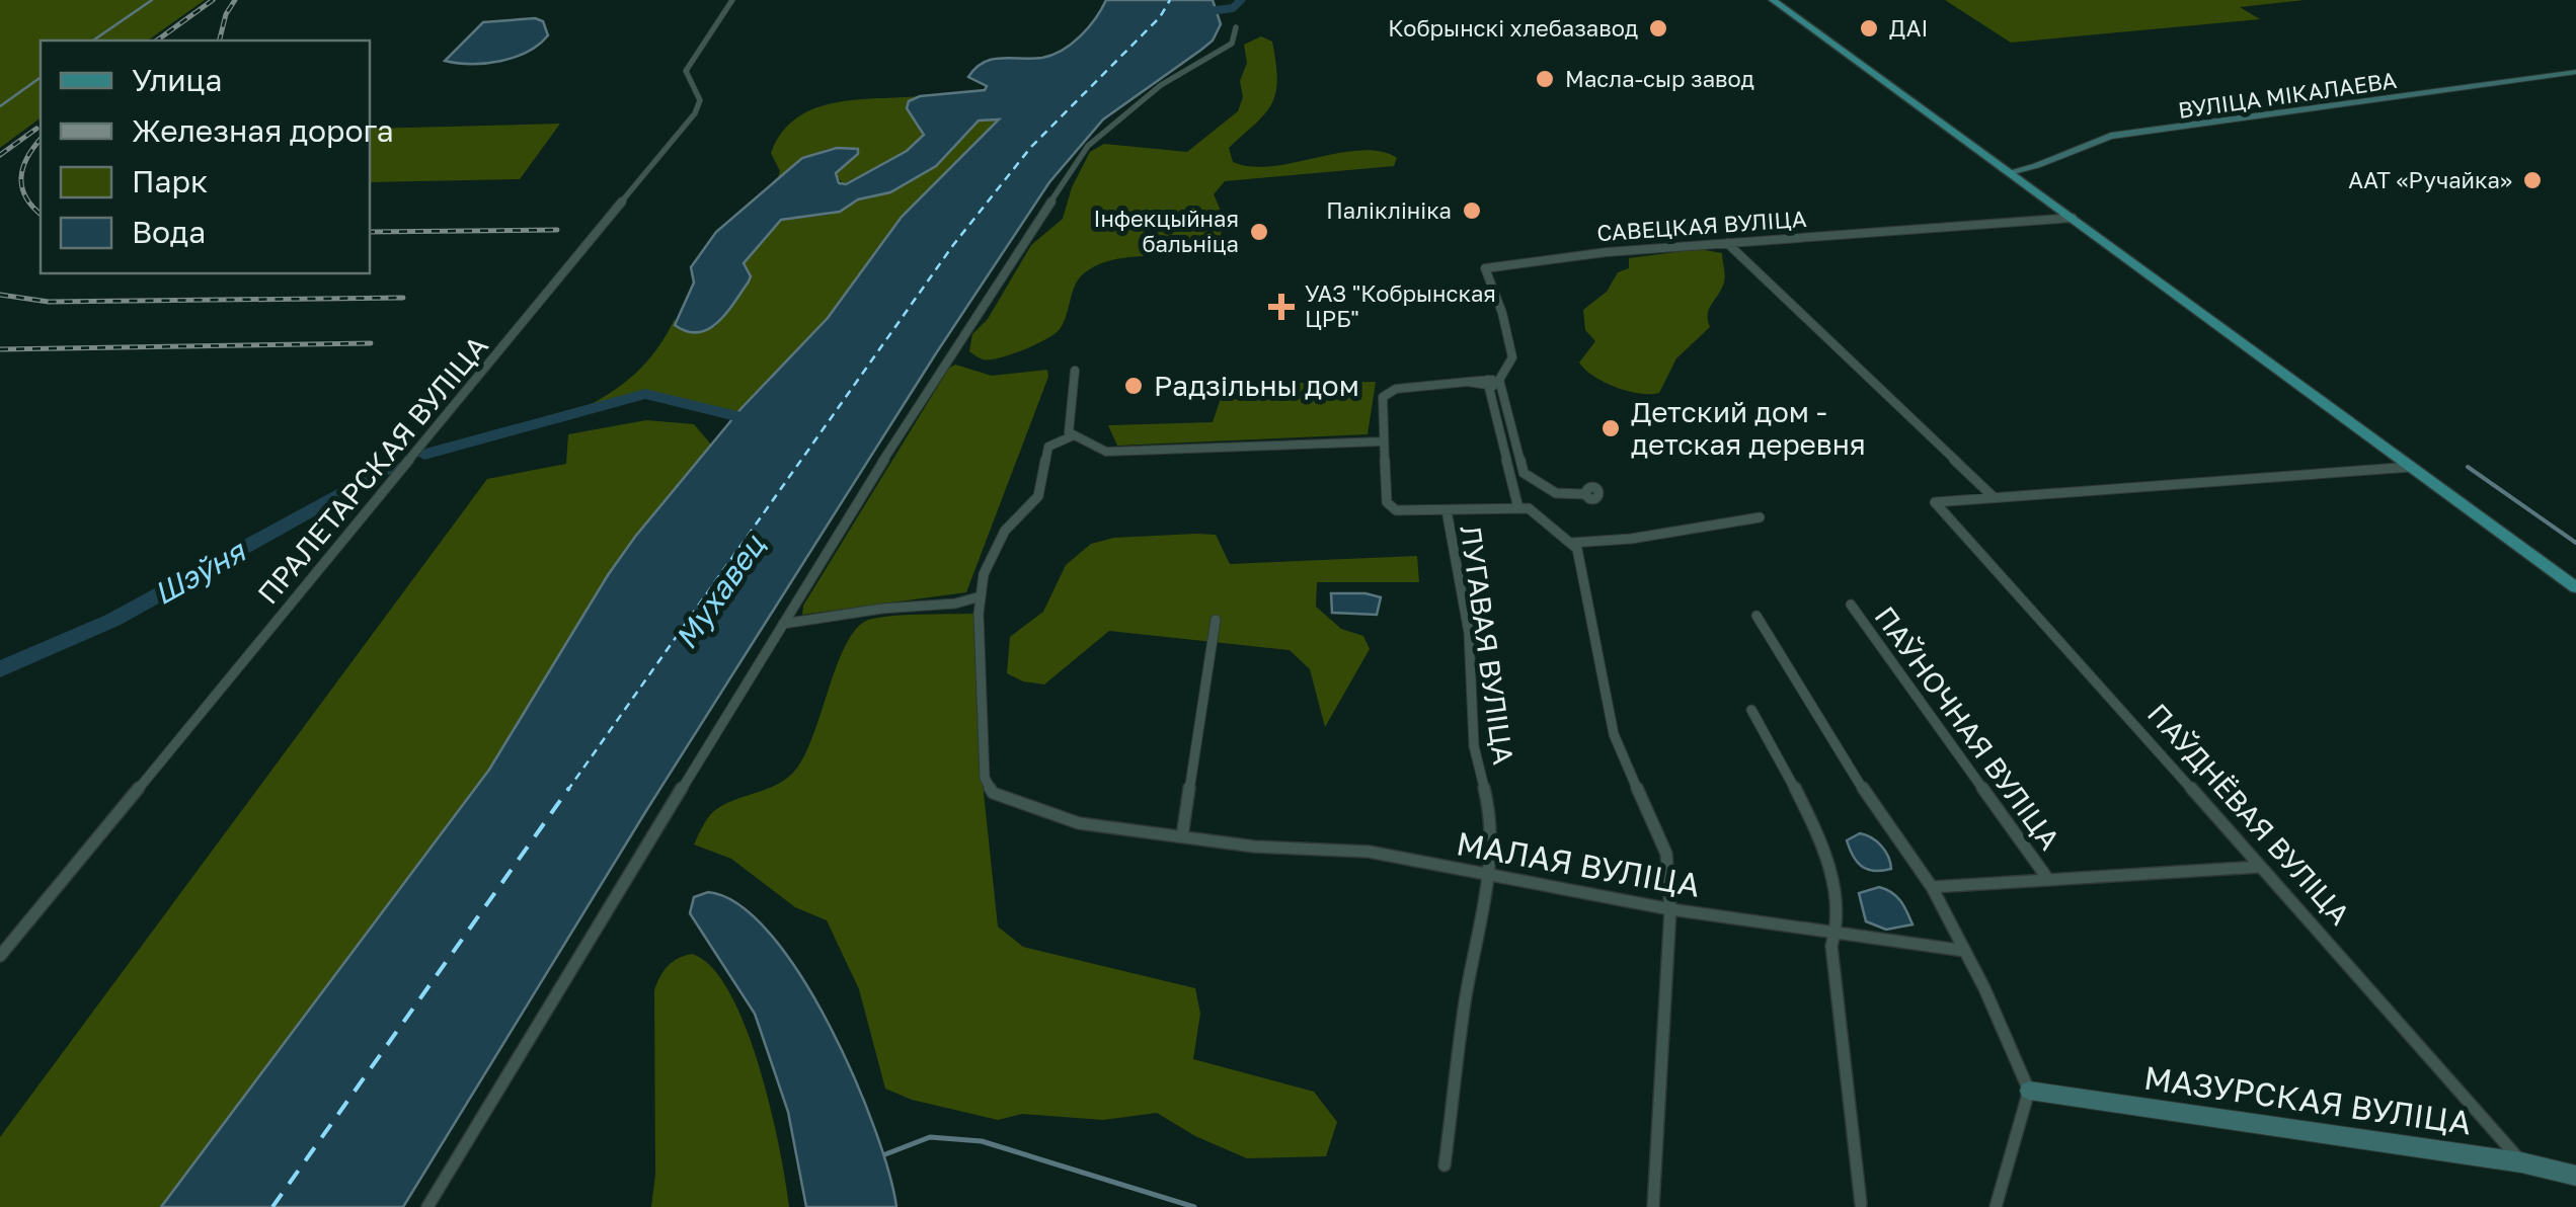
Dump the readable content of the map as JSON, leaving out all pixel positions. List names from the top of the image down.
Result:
{
  "streets": {
    "main road": ["ВУЛІЦА МІКАЛАЕВА", "МАЗУРСКАЯ ВУЛІЦА"],
    "street": [
      "САВЕЦКАЯ ВУЛІЦА",
      "ПРАЛЕТАРСКАЯ ВУЛІЦА",
      "ЛУГАВАЯ ВУЛІЦА",
      "ПАЎНОЧНАЯ ВУЛІЦА",
      "ПАЎДНЁВАЯ ВУЛІЦА",
      "МАЛАЯ ВУЛІЦА"
    ]
  },
  "crossings": [
    ["ЛУГАВАЯ ВУЛІЦА", "МАЛАЯ ВУЛІЦА"],
    ["ПАЎДНЁВАЯ ВУЛІЦА", "МАЗУРСКАЯ ВУЛІЦА"]
  ],
  "water": ["Шэўня", "Мухавец"],
  "places": {
    "other": [
      "Кобрынскі хлебазавод",
      "ДАІ",
      "Масла-сыр завод",
      "ААТ «Ручайка»",
      "Паліклініка",
      "Інфекцыйная бальніца",
      "Радзільны дом",
      "Детский дом - детская деревня"
    ],
    "health": ["УАЗ \"Кобрынская ЦРБ\""]
  },
  "legend": [
    "Улица",
    "Железная дорога",
    "Парк",
    "Вода"
  ]
}
